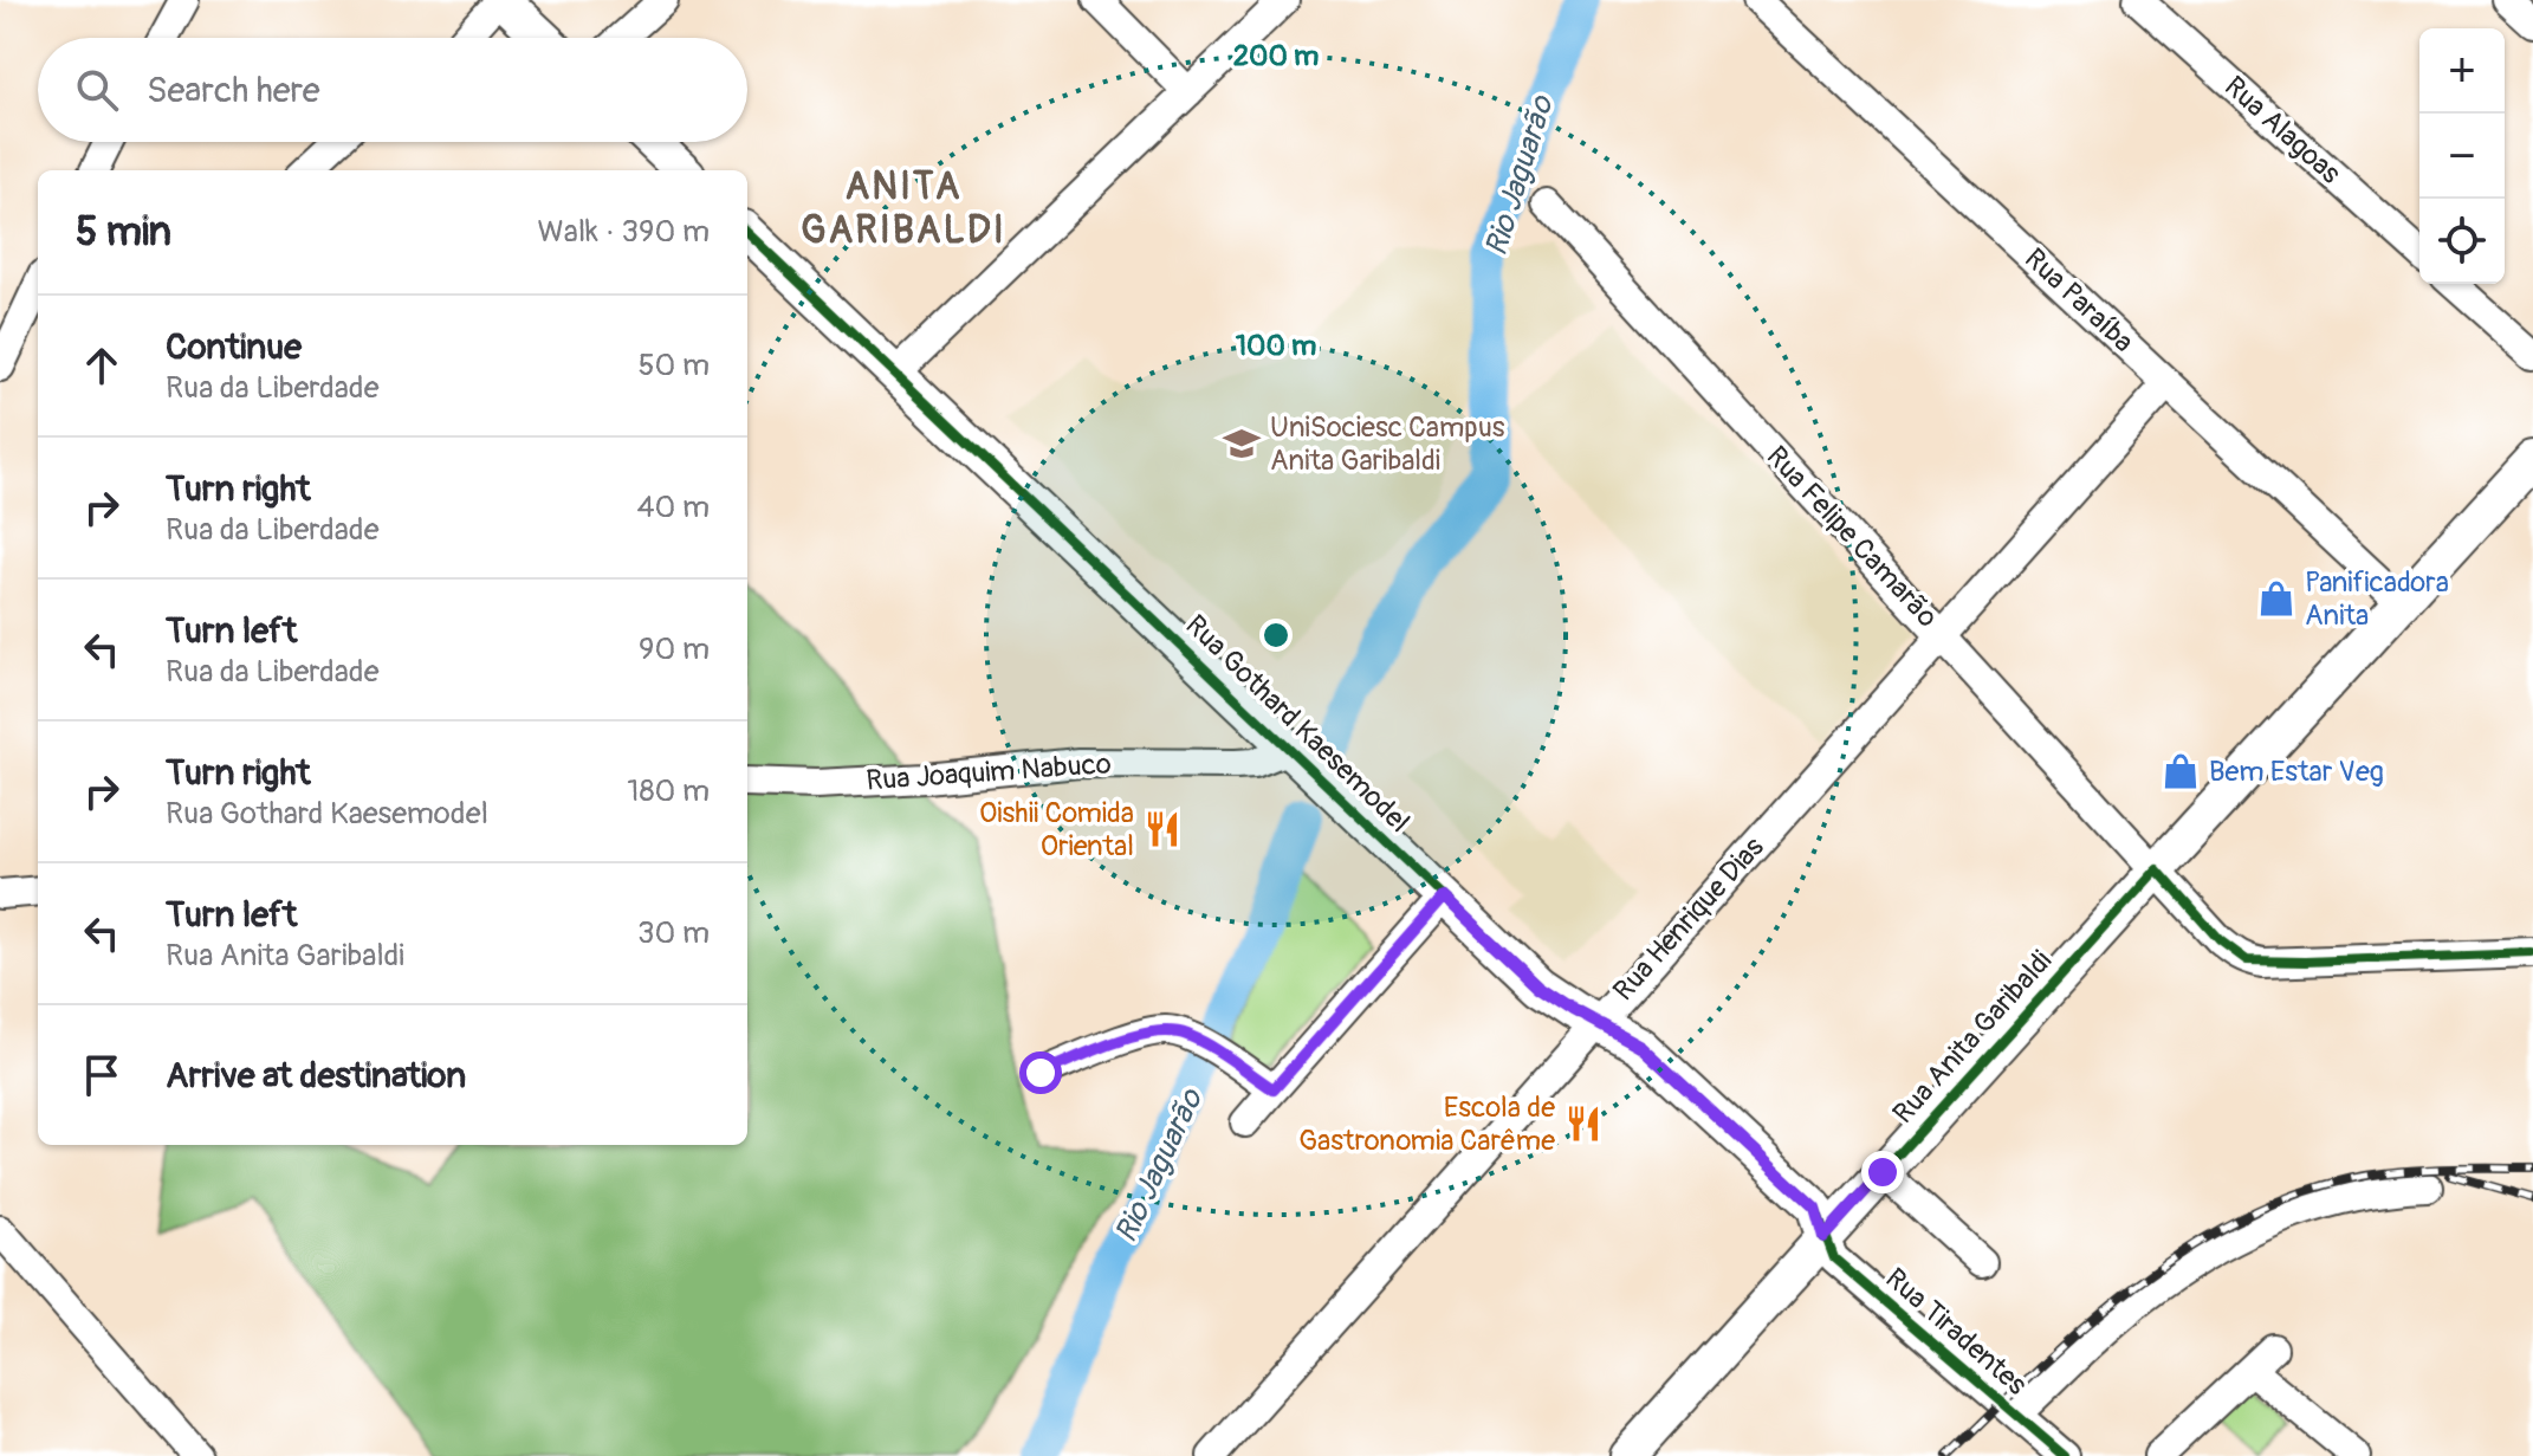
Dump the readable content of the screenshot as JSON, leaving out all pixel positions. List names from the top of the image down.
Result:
{
  "streets": {
    "main road": ["Rua Gothard Kaesemodel", "Rua Anita Garibaldi"],
    "street": [
      "Rua Alagoas",
      "Rua Paraíba",
      "Rua Felipe Camarão",
      "Rua Joaquim Nabuco",
      "Rua Henrique Dias",
      "Rua Tiradentes"
    ]
  },
  "crossings": [
    ["Rua Paraíba", "Rua Henrique Dias"],
    ["Rua Paraíba", "Rua Anita Garibaldi"],
    ["Rua Felipe Camarão", "Rua Henrique Dias"],
    ["Rua Felipe Camarão", "Rua Anita Garibaldi"],
    ["Rua Gothard Kaesemodel", "Rua Joaquim Nabuco"],
    ["Rua Gothard Kaesemodel", "Rua Henrique Dias"],
    ["Rua Gothard Kaesemodel", "Rua Anita Garibaldi"],
    ["Rua Gothard Kaesemodel", "Rua Tiradentes"],
    ["Rua Anita Garibaldi", "Rua Tiradentes"]
  ],
  "districts": ["ANITA GARIBALDI"],
  "water": ["Rio Jaguarão"],
  "places": {
    "school or university": ["UniSociesc Campus Anita Garibaldi"],
    "shop": ["Panificadora Anita", "Bem Estar Veg"],
    "restaurant": ["Oishii Comida Oriental", "Escola de Gastronomia Carême"]
  },
  "page": {
    "map_buttons": ["+", "−"],
    "search": "Search here",
    "heading": ["5 min", "Walk · 390 m"],
    "list": [
      ["Continue", "Rua da Liberdade", "50 m"],
      ["Turn right", "Rua da Liberdade", "40 m"],
      ["Turn left", "Rua da Liberdade", "90 m"],
      ["Turn right", "Rua Gothard Kaesemodel", "180 m"],
      ["Turn left", "Rua Anita Garibaldi", "30 m"],
      "Arrive at destination"
    ]
  },
  "rings": ["200 m", "100 m"]
}
